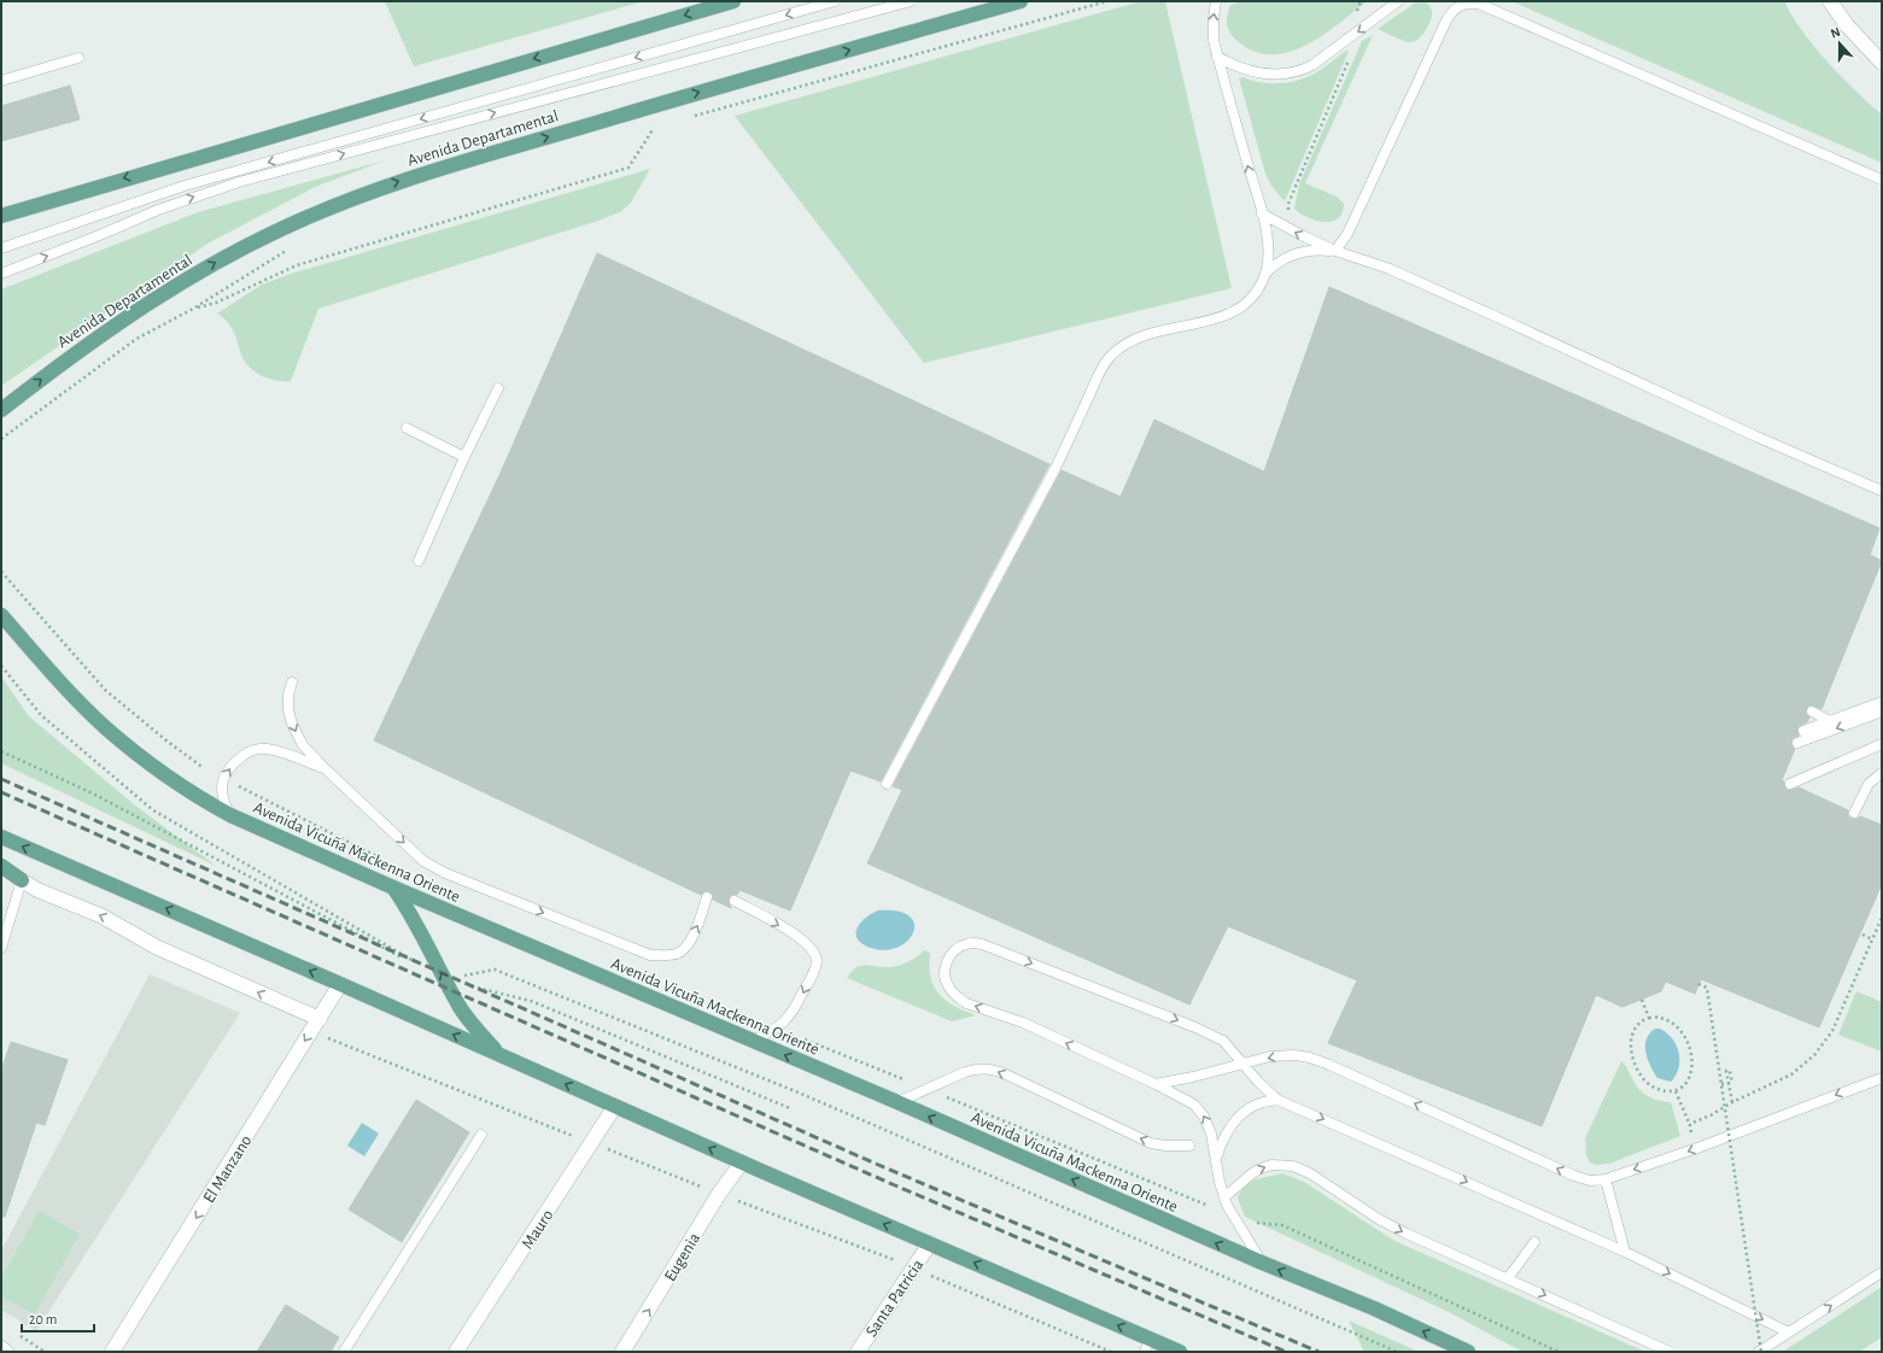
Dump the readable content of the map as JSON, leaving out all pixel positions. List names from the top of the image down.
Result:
{
  "streets": {
    "main road": ["Avenida Departamental", "Avenida Vicuña Mackenna Oriente"],
    "street": [
      "El Manzano",
      "Mauro",
      "Eugenia",
      "Santa Patricia"
    ]
  },
  "one_way": ["El Manzano", "Eugenia"],
  "scale_bar": "20 m",
  "north": "top"
}
